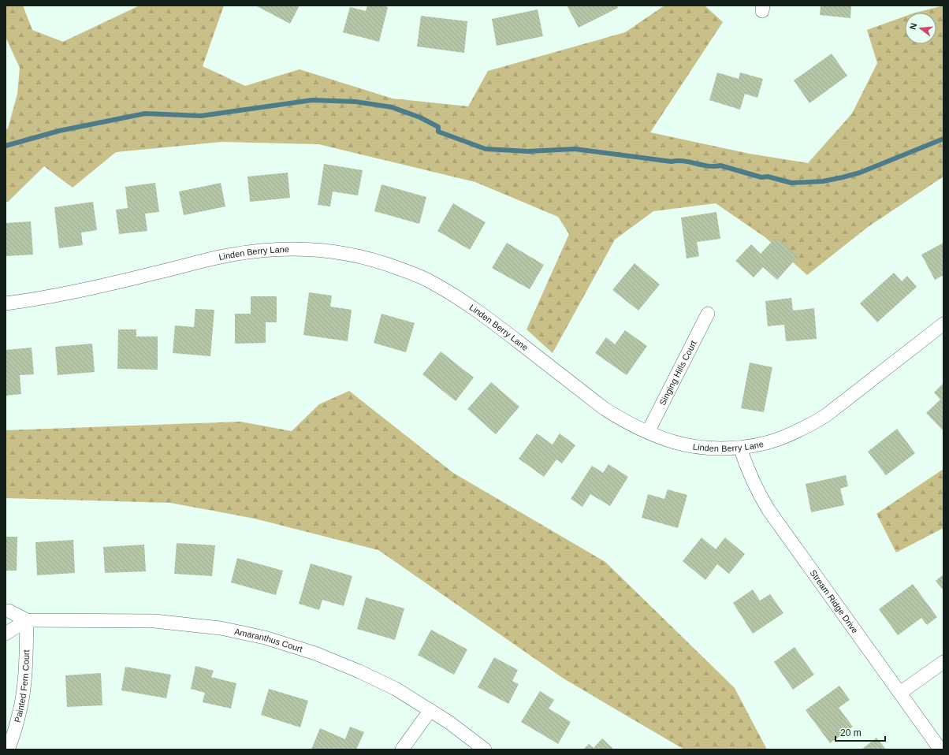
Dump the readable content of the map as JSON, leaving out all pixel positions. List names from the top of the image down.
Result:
{
  "streets": {
    "street": [
      "Linden Berry Lane",
      "Singing Hills Court",
      "Stream Ridge Drive",
      "Amaranthus Court",
      "Painted Fern Court"
    ]
  },
  "crossings": [
    ["Linden Berry Lane", "Singing Hills Court"],
    ["Linden Berry Lane", "Stream Ridge Drive"],
    ["Amaranthus Court", "Painted Fern Court"]
  ],
  "scale_bar": "20 m",
  "north": "left"
}
